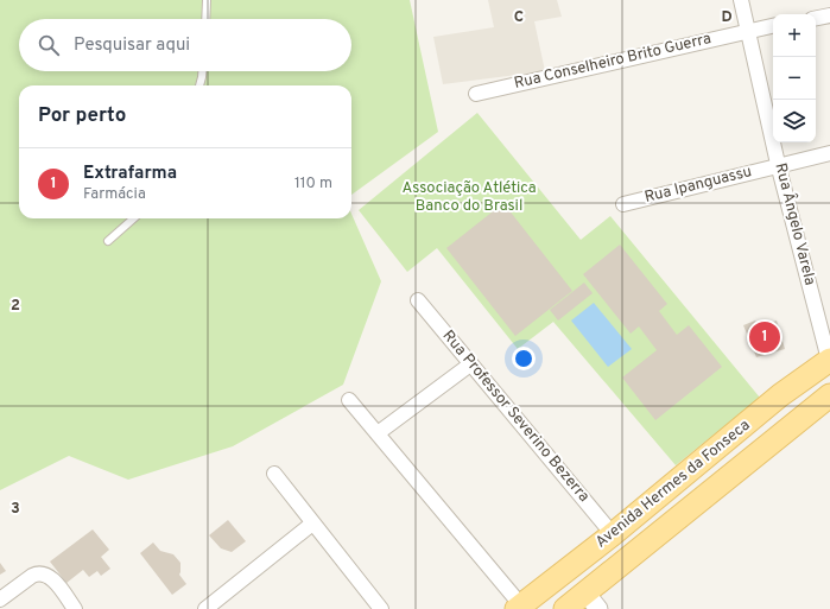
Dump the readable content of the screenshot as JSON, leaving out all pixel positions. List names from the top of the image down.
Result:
{
  "streets": {
    "main road": ["Avenida Hermes da Fonseca"],
    "street": [
      "Rua Conselheiro Brito Guerra",
      "Rua Ipanguassu",
      "Rua Ângelo Varela",
      "Rua Professor Severino Bezerra"
    ]
  },
  "crossings": [
    ["Rua Conselheiro Brito Guerra", "Rua Ângelo Varela"],
    ["Rua Ipanguassu", "Rua Ângelo Varela"],
    ["Rua Ângelo Varela", "Avenida Hermes da Fonseca"],
    ["Rua Professor Severino Bezerra", "Avenida Hermes da Fonseca"]
  ],
  "parks": ["Associação Atlética Banco do Brasil"],
  "page": {
    "map_buttons": ["+", "−"],
    "search": "Pesquisar aqui",
    "heading": "Por perto",
    "list": [
      {
        "mark": "1",
        "name": "Extrafarma",
        "note": "Farmácia",
        "value": "110 m"
      }
    ],
    "pins": "1"
  },
  "grid": {
    "columns": ["C", "D"],
    "rows": ["2", "3"]
  }
}
